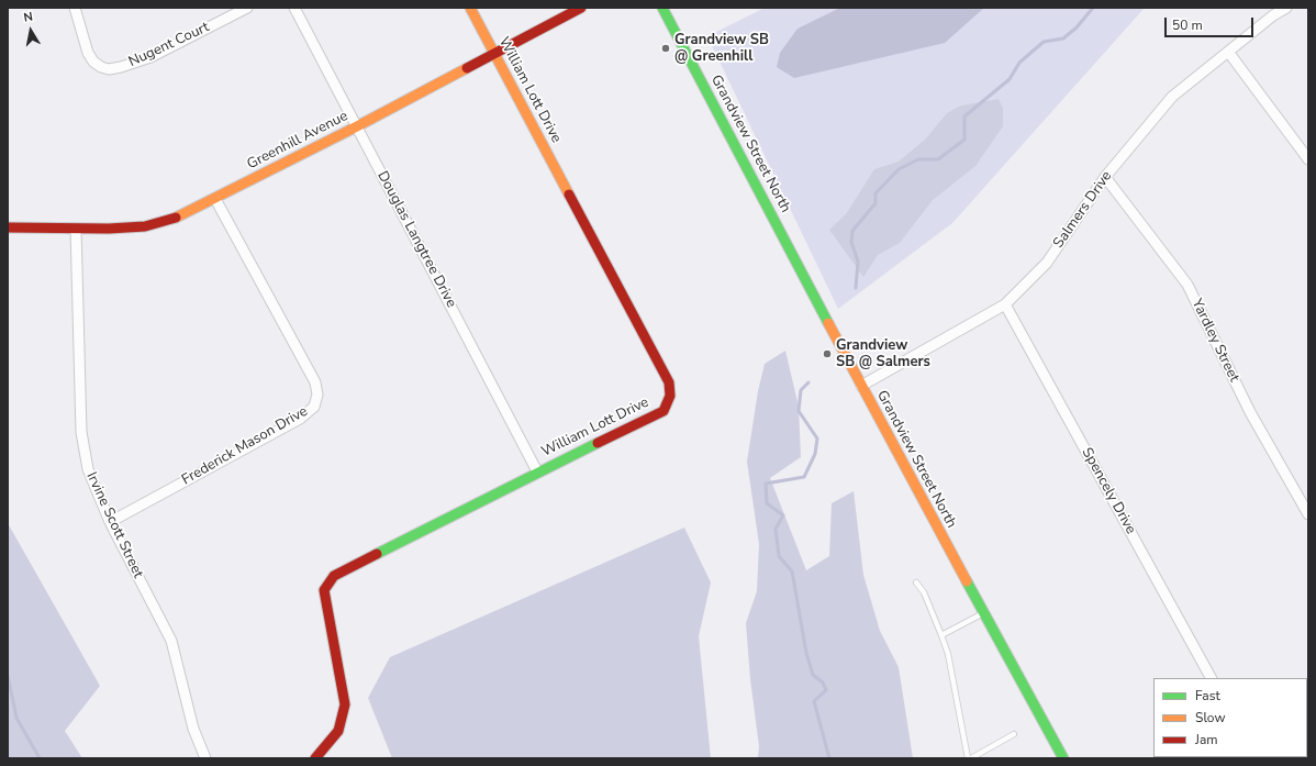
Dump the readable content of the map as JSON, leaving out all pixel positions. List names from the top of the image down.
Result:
{
  "streets": {
    "street": [
      "Nugent Court",
      "William Lott Drive",
      "Greenhill Avenue",
      "Grandview Street North",
      "Salmers Drive",
      "Douglas Langtree Drive",
      "Yardley Street",
      "Frederick Mason Drive",
      "Spencely Drive",
      "Irvine Scott Street"
    ]
  },
  "crossings": [
    ["William Lott Drive", "Greenhill Avenue"],
    ["William Lott Drive", "Douglas Langtree Drive"],
    ["Greenhill Avenue", "Douglas Langtree Drive"],
    ["Greenhill Avenue", "Frederick Mason Drive"],
    ["Greenhill Avenue", "Irvine Scott Street"],
    ["Grandview Street North", "Salmers Drive"],
    ["Salmers Drive", "Yardley Street"],
    ["Salmers Drive", "Spencely Drive"],
    ["Frederick Mason Drive", "Irvine Scott Street"]
  ],
  "places": ["Grandview SB @ Greenhill", "Grandview SB @ Salmers"],
  "legend": ["Fast", "Slow", "Jam"],
  "scale_bar": "50 m",
  "north": "top"
}
